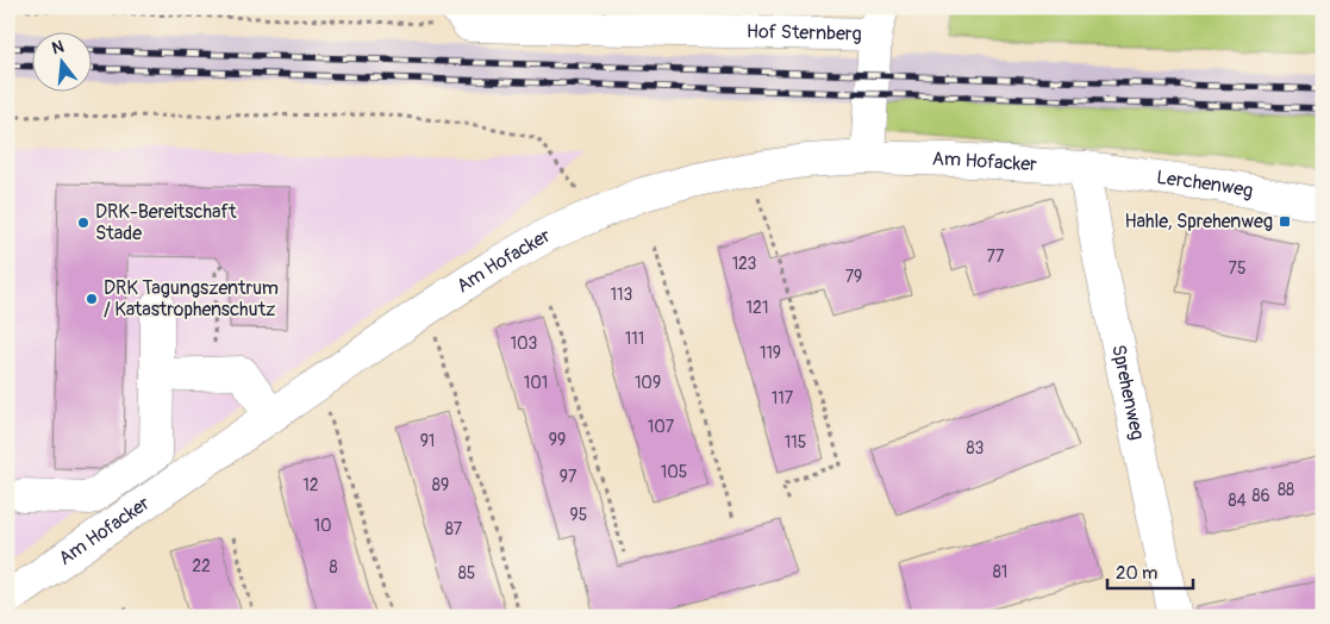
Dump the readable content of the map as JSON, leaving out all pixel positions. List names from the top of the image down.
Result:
{
  "streets": {
    "street": [
      "Hof Sternberg",
      "Am Hofacker",
      "Lerchenweg",
      "Sprehenweg"
    ]
  },
  "crossings": [
    ["Am Hofacker", "Lerchenweg"],
    ["Am Hofacker", "Sprehenweg"],
    ["Lerchenweg", "Sprehenweg"]
  ],
  "places": {
    "transit": ["Hahle, Sprehenweg"],
    "other": ["DRK-Bereitschaft Stade", "DRK Tagungszentrum / Katastrophenschutz"]
  },
  "house_numbers": [
    "77",
    "123",
    "75",
    "79",
    "113",
    "121",
    "111",
    "103",
    "119",
    "101",
    "109",
    "117",
    "107",
    "99",
    "91",
    "115",
    "83",
    "105",
    "97",
    "12",
    "89",
    "88",
    "86",
    "84",
    "95",
    "10",
    "87",
    "22",
    "8",
    "81",
    "85"
  ],
  "scale_bar": "20 m",
  "north": "top"
}
